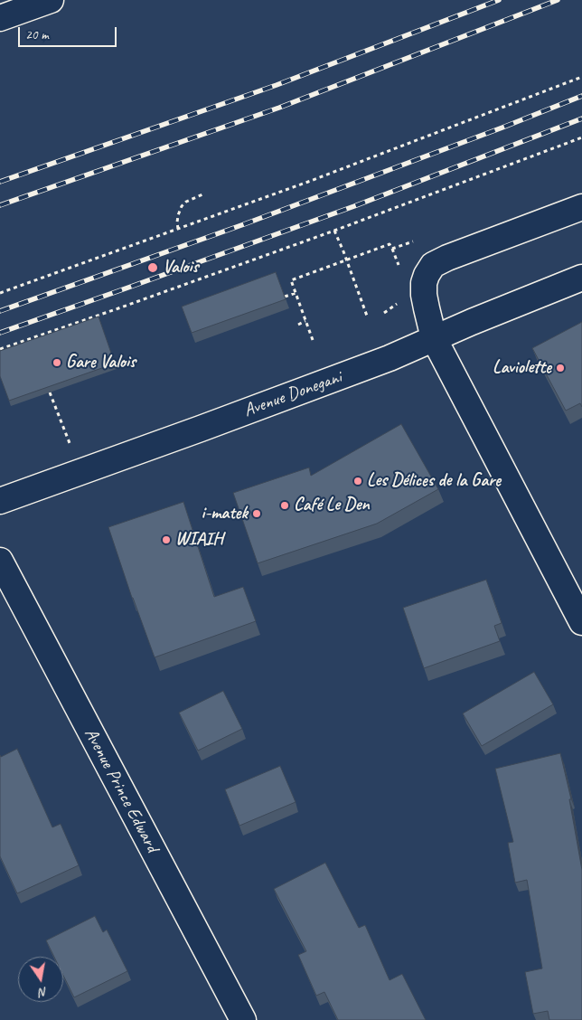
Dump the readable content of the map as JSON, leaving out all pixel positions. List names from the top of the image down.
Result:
{
  "streets": {
    "main road": ["Avenue Donegani", "Avenue Prince Edward"]
  },
  "places": [
    "Valois",
    "Gare Valois",
    "Laviolette",
    "Les Délices de la Gare",
    "Café Le Den",
    "i-matek",
    "WIAIH"
  ],
  "scale_bar": "20 m",
  "north": "bottom"
}
